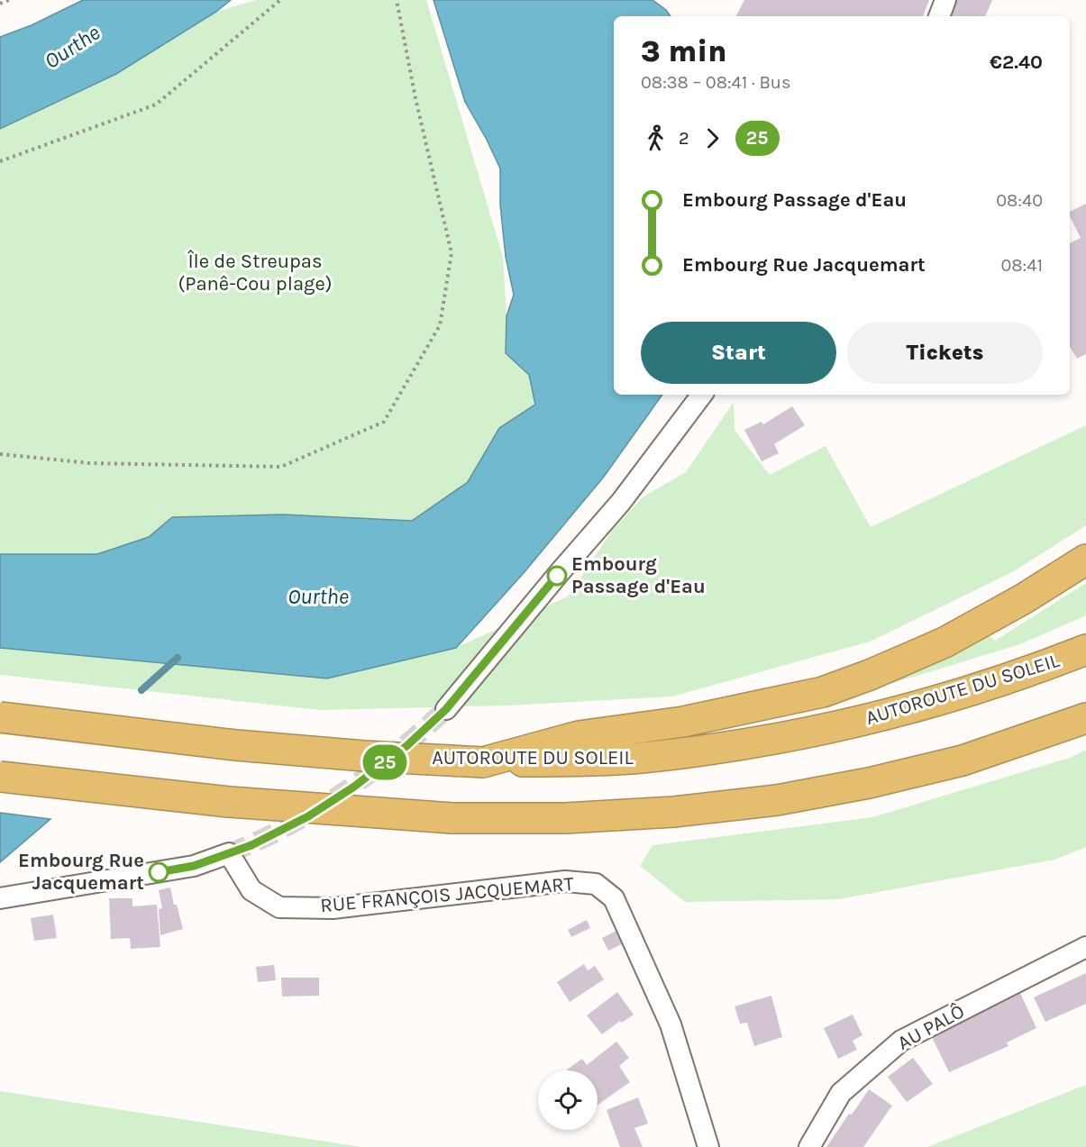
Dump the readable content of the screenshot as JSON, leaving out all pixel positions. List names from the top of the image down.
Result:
{
  "streets": {
    "highway": ["AUTOROUTE DU SOLEIL"],
    "street": ["RUE FRANÇOIS JACQUEMART", "AU PALÔ"]
  },
  "water": ["Ourthe"],
  "parks": ["Île de Streupas (Panê-Cou plage)"],
  "places": ["Embourg Passage d'Eau", "Embourg Rue Jacquemart"],
  "lines": ["bus line 25"],
  "page": {
    "on_map": "25",
    "heading": ["3 min", "08:38 – 08:41 · Bus", "€2.40"],
    "legs": ["2", "25"],
    "list": [
      {
        "name": "Embourg Passage d'Eau",
        "value": "08:40"
      },
      {
        "name": "Embourg Rue Jacquemart",
        "value": "08:41"
      }
    ],
    "buttons": ["Start", "Tickets"]
  }
}
